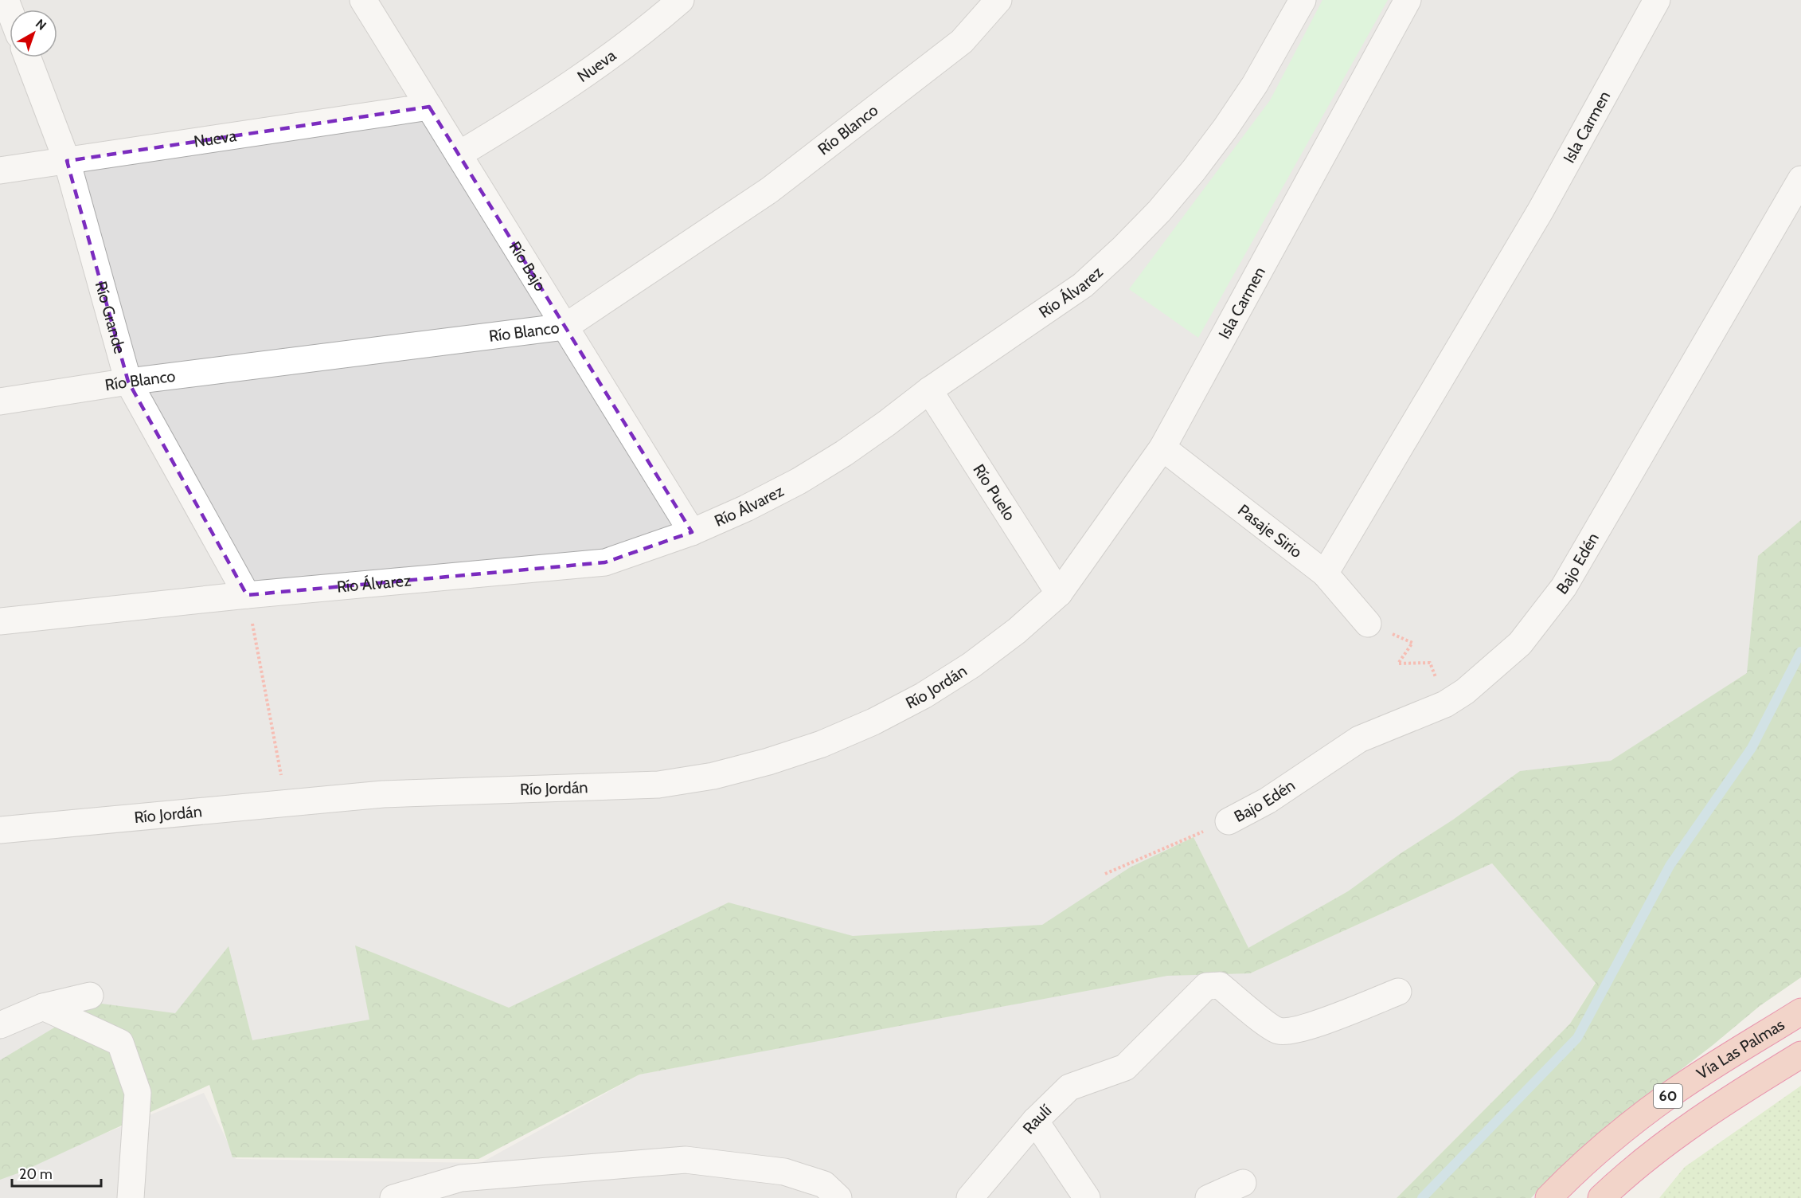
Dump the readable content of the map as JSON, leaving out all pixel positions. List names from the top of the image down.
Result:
{
  "streets": {
    "highway": ["Vía Las Palmas", "60"],
    "street": [
      "Nueva",
      "Isla Carmen",
      "Río Blanco",
      "Río Bajo",
      "Río Álvarez",
      "Río Grande",
      "Río Puelo",
      "Pasaje Sirio",
      "Bajo Edén",
      "Río Jordán",
      "Raulí"
    ]
  },
  "crossings": [
    ["Nueva", "Río Bajo"],
    ["Nueva", "Río Grande"],
    ["Isla Carmen", "Río Puelo"],
    ["Isla Carmen", "Pasaje Sirio"],
    ["Isla Carmen", "Río Jordán"],
    ["Río Blanco", "Río Bajo"],
    ["Río Blanco", "Río Grande"],
    ["Río Bajo", "Río Álvarez"],
    ["Río Álvarez", "Río Grande"],
    ["Río Álvarez", "Río Puelo"],
    ["Río Puelo", "Río Jordán"]
  ],
  "scale_bar": "20 m",
  "north": "top right"
}
